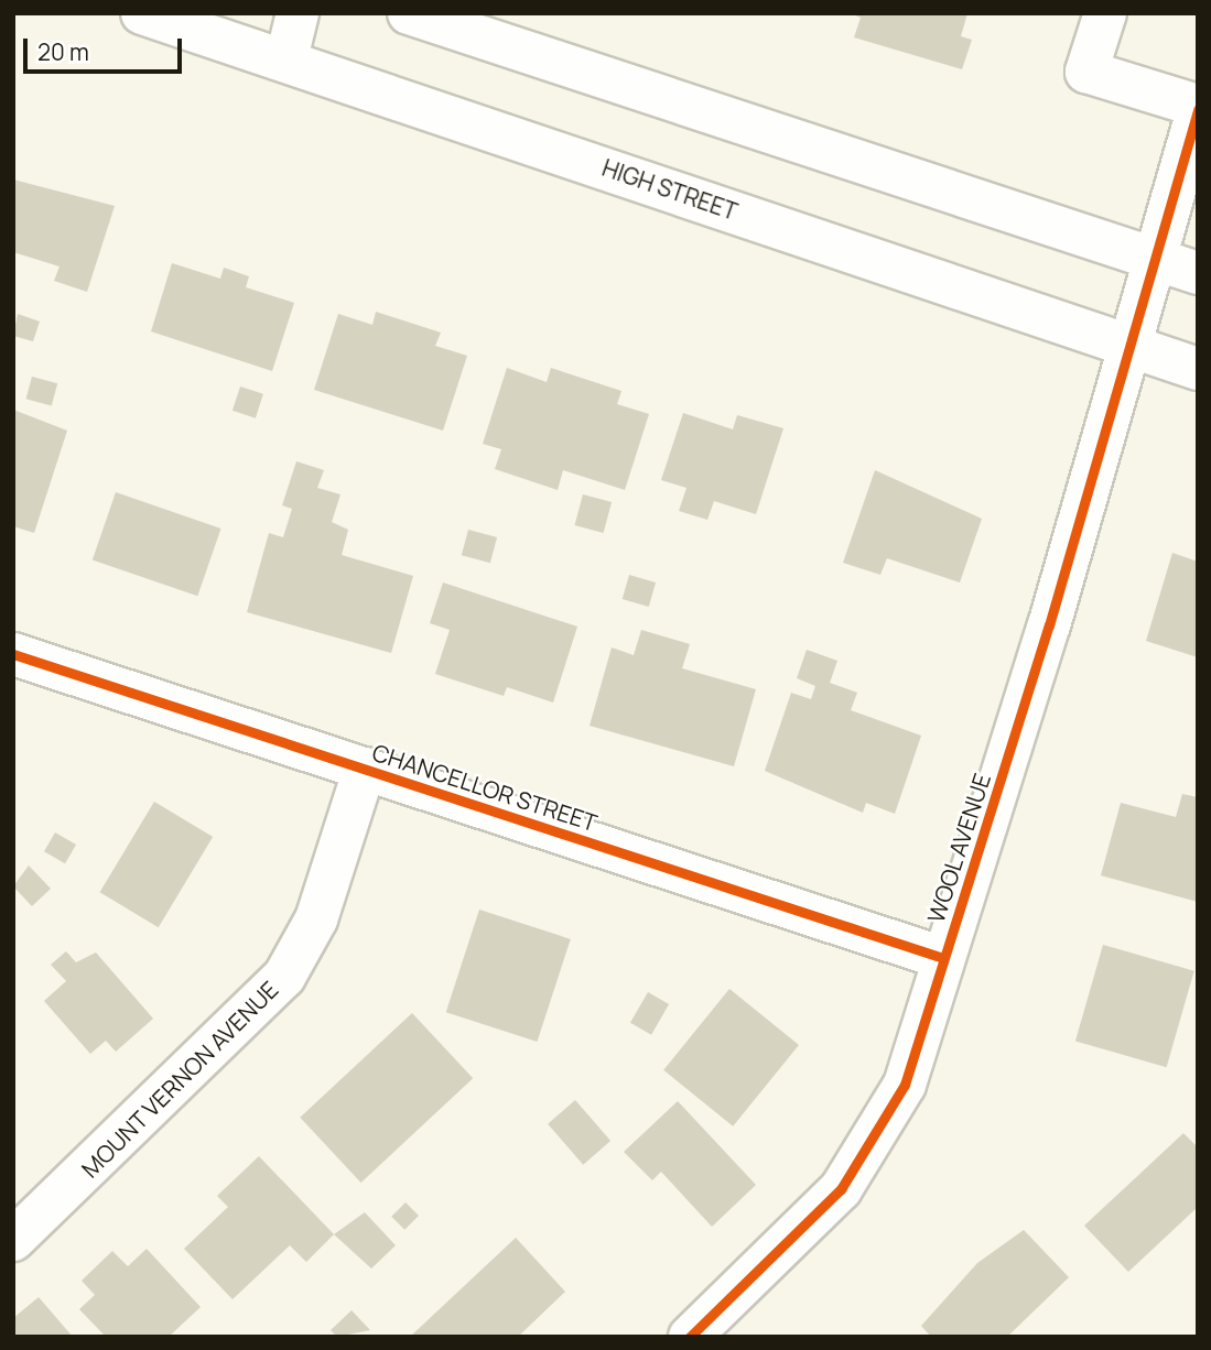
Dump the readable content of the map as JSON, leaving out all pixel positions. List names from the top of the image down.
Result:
{
  "streets": {
    "street": [
      "HIGH STREET",
      "CHANCELLOR STREET",
      "WOOL AVENUE",
      "MOUNT VERNON AVENUE"
    ]
  },
  "crossings": [
    ["HIGH STREET", "WOOL AVENUE"],
    ["CHANCELLOR STREET", "WOOL AVENUE"],
    ["CHANCELLOR STREET", "MOUNT VERNON AVENUE"]
  ],
  "scale_bar": "20 m"
}
